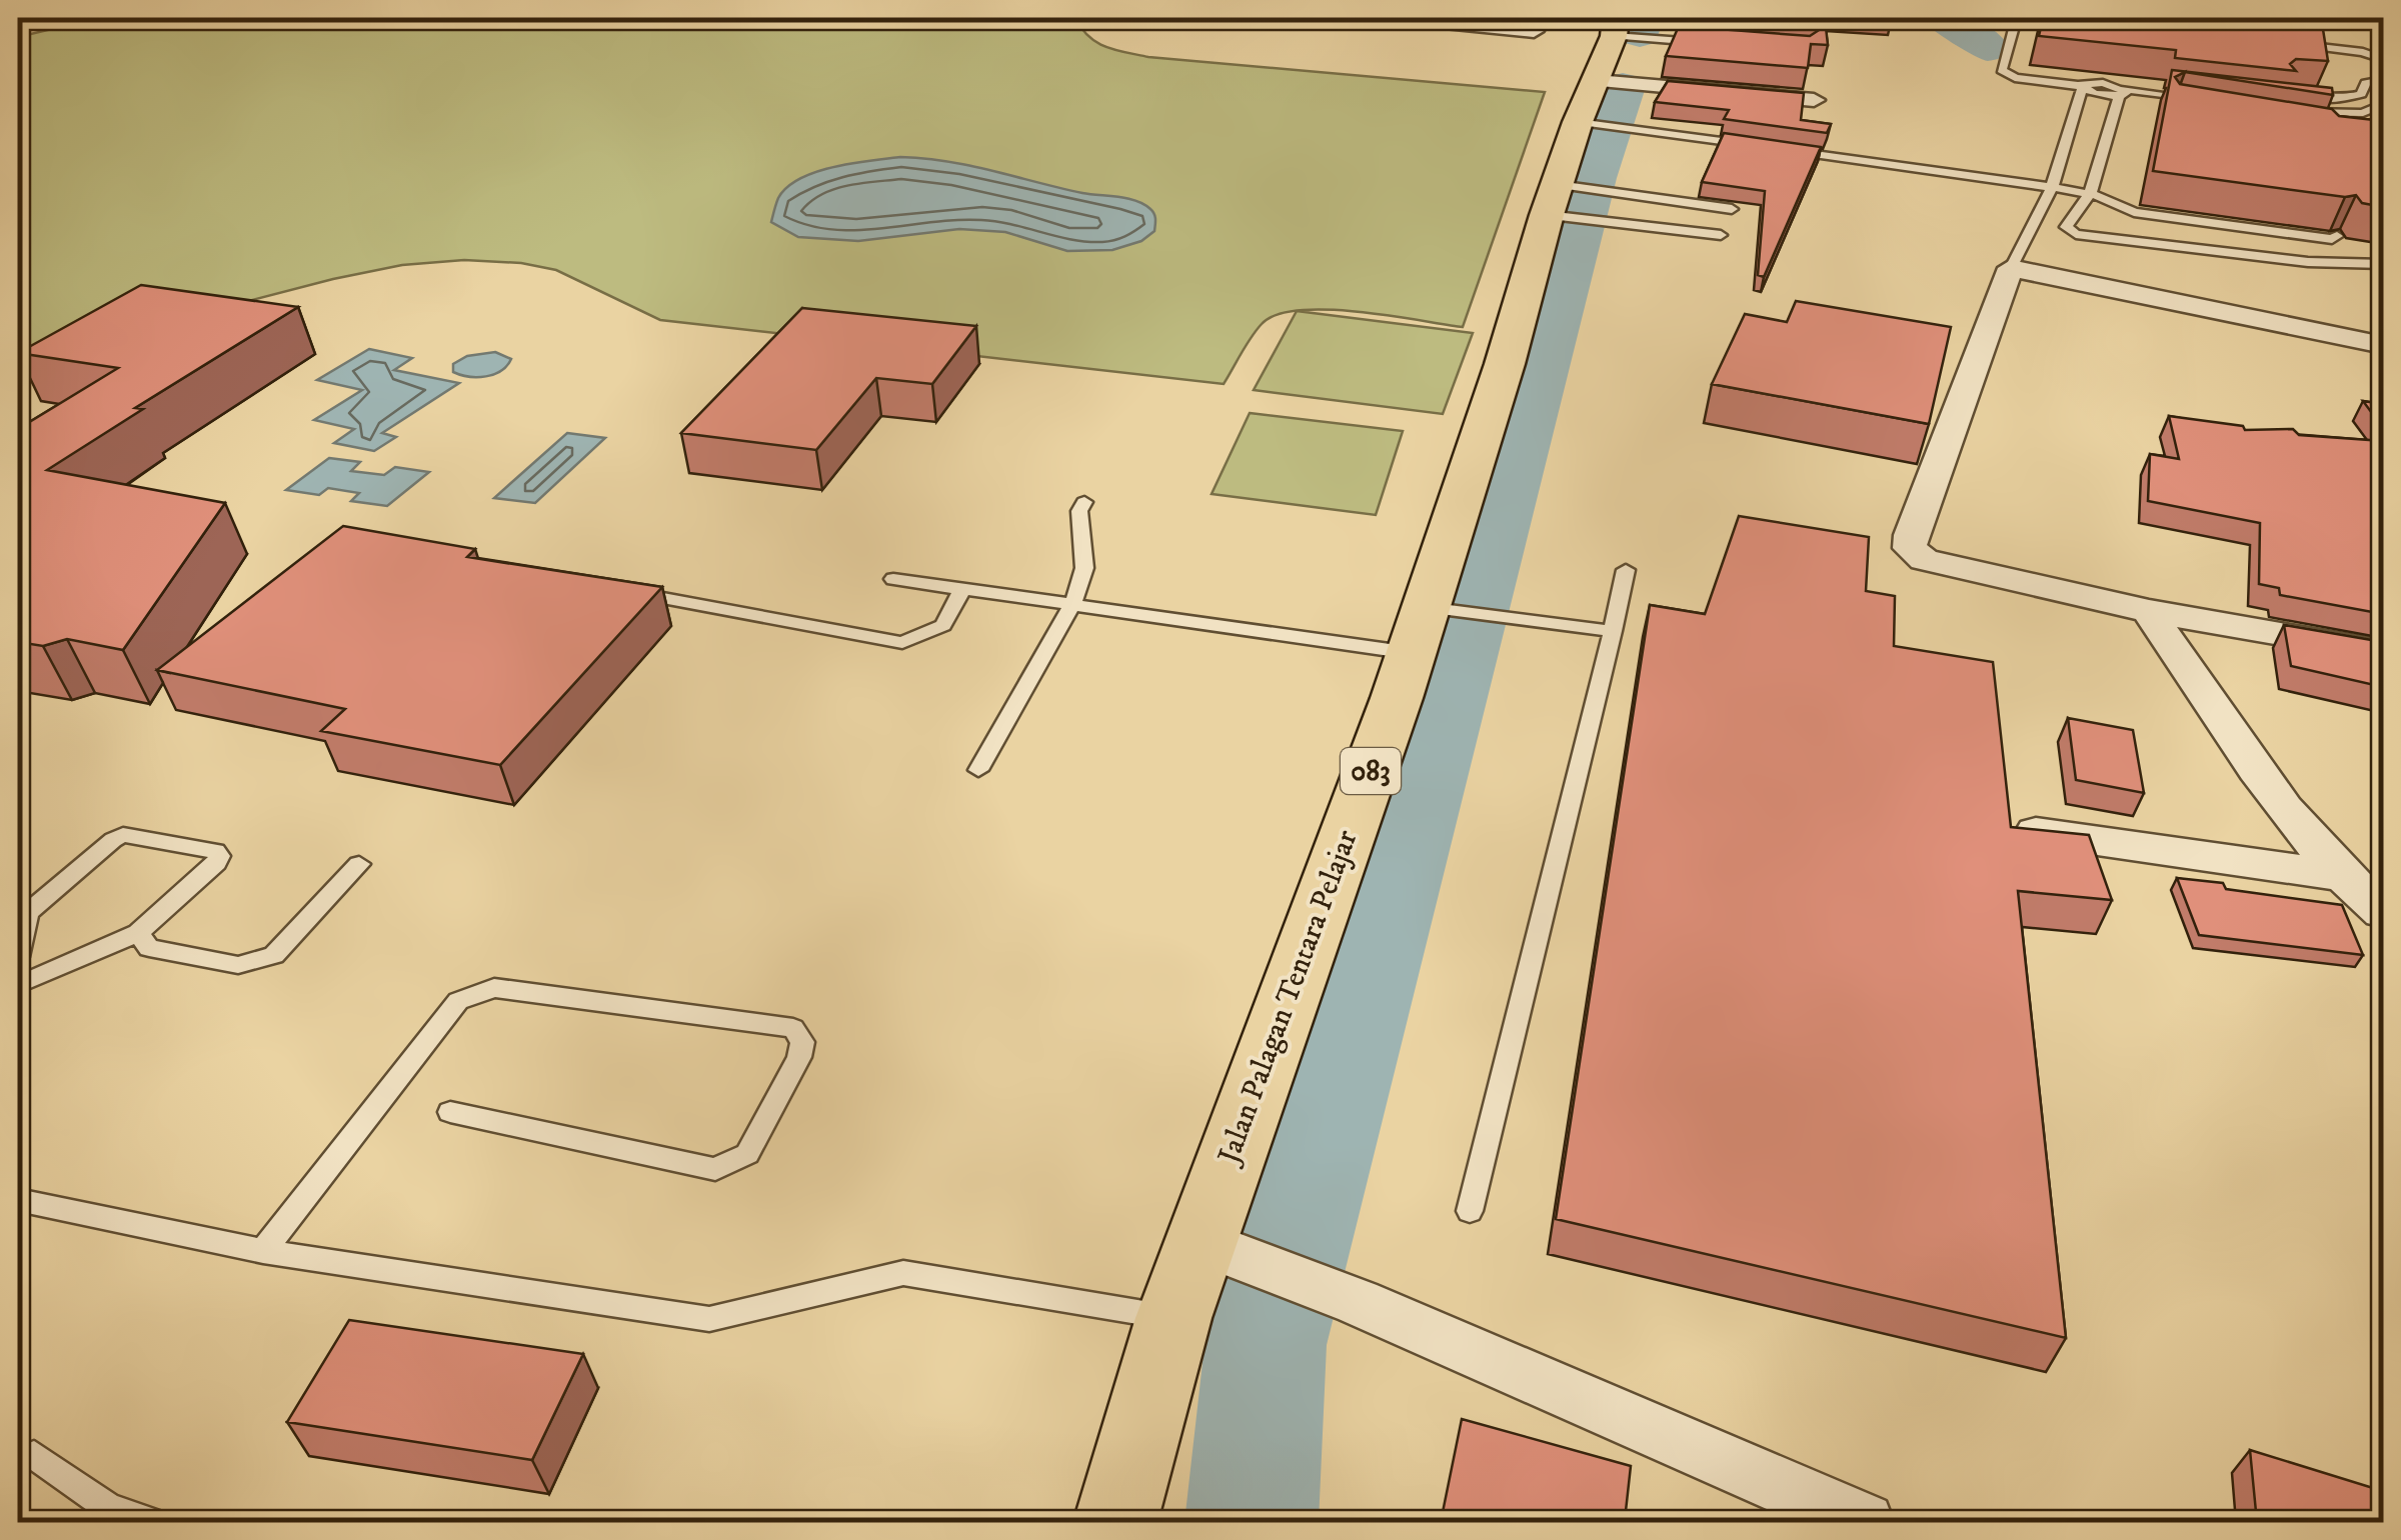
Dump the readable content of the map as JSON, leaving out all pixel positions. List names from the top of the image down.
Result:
{
  "streets": {
    "main road": ["083", "Jalan Palagan Tentara Pelajar"]
  }
}
